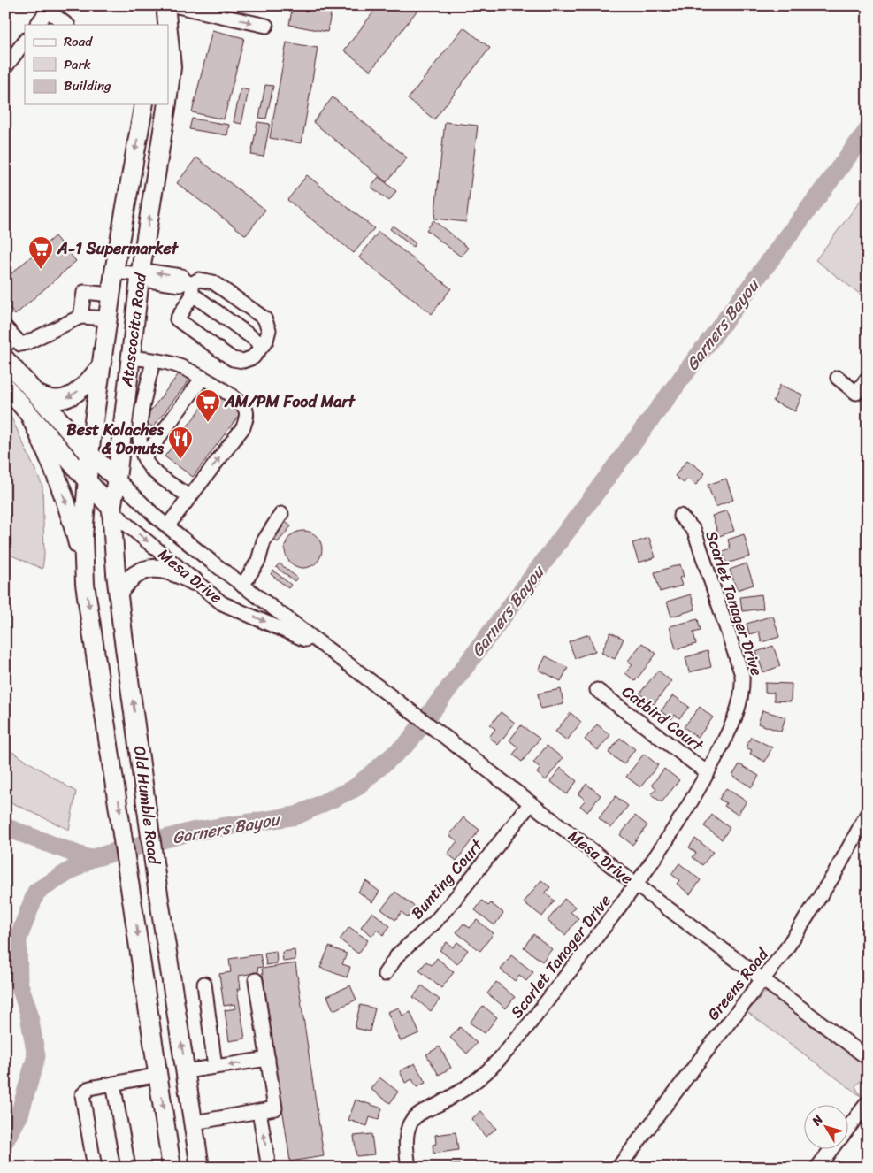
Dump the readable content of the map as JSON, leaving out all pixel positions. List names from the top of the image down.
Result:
{
  "streets": {
    "main road": ["Atascocita Road", "Mesa Drive", "Old Humble Road"],
    "street": [
      "Scarlet Tanager Drive",
      "Catbird Court",
      "Bunting Court",
      "Greens Road"
    ]
  },
  "crossings": [
    ["Atascocita Road", "Mesa Drive"],
    ["Atascocita Road", "Old Humble Road"],
    ["Mesa Drive", "Scarlet Tanager Drive"],
    ["Mesa Drive", "Old Humble Road"],
    ["Mesa Drive", "Bunting Court"],
    ["Mesa Drive", "Greens Road"],
    ["Scarlet Tanager Drive", "Catbird Court"]
  ],
  "water": ["Garners Bayou"],
  "places": {
    "supermarket": ["A-1 Supermarket", "AM/PM Food Mart"],
    "restaurant": ["Best Kolaches & Donuts"]
  },
  "legend": ["Road", "Park", "Building"],
  "north": "top left"
}
